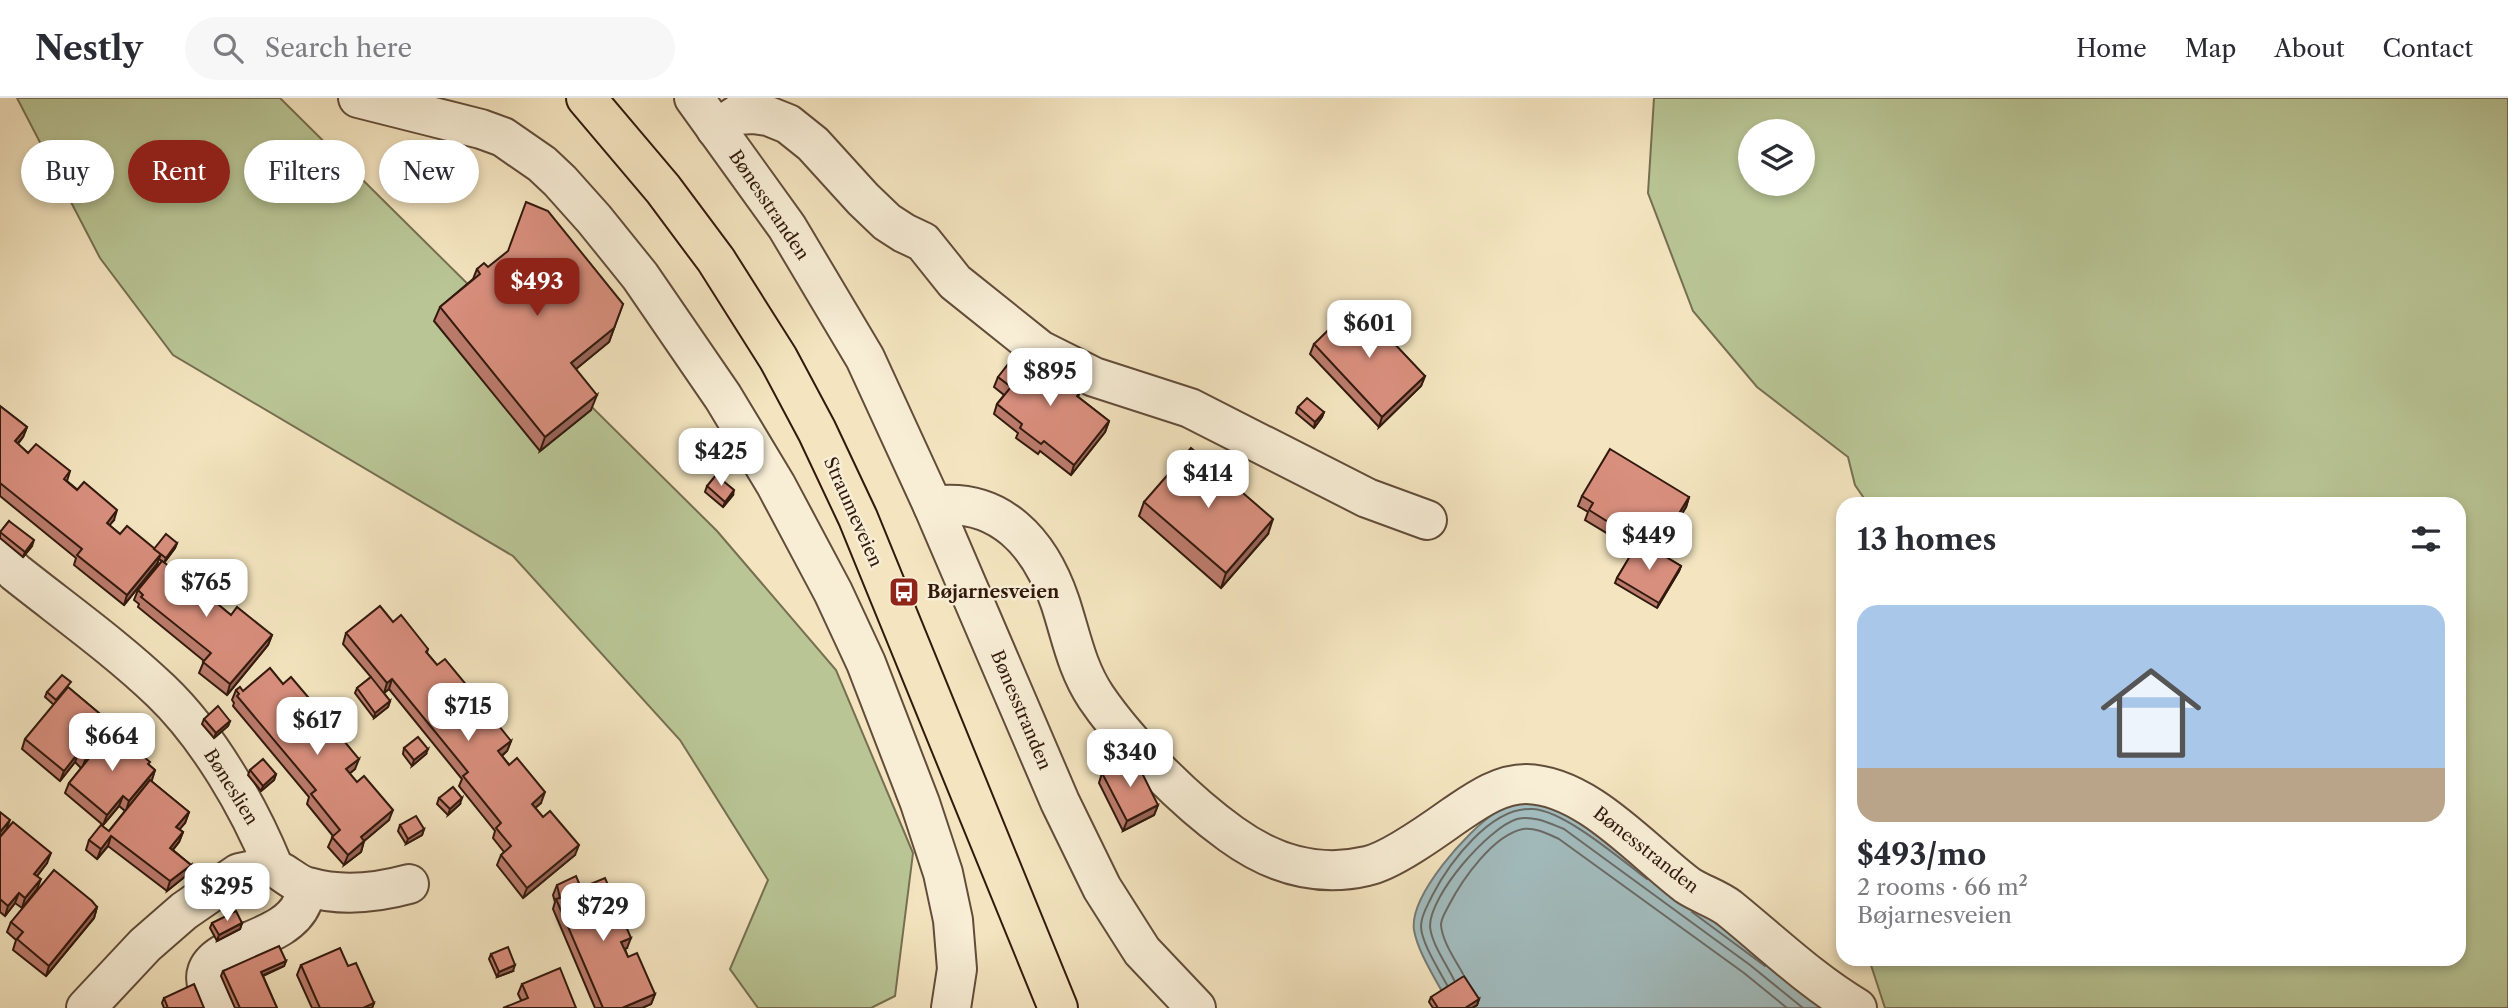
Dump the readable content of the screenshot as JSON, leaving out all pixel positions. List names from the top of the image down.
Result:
{
  "streets": {
    "main road": ["Straumeveien"],
    "street": ["Bønesstranden", "Bøneslien"]
  },
  "places": {
    "bus stop": ["Bøjarnesveien"]
  },
  "page": {
    "header": "Nestly",
    "search": "Search here",
    "nav": [
      "Home",
      "Map",
      "About",
      "Contact"
    ],
    "chip": [
      "Buy",
      "Rent",
      "Filters",
      "New"
    ],
    "price": [
      "$493",
      "$601",
      "$895",
      "$425",
      "$414",
      "$449",
      "$765",
      "$715",
      "$617",
      "$664",
      "$340",
      "$295",
      "$729"
    ],
    "heading": "13 homes",
    "list": [
      {
        "name": "$493/mo",
        "note": "2 rooms · 66 m² · Bøjarnesveien"
      }
    ]
  }
}
